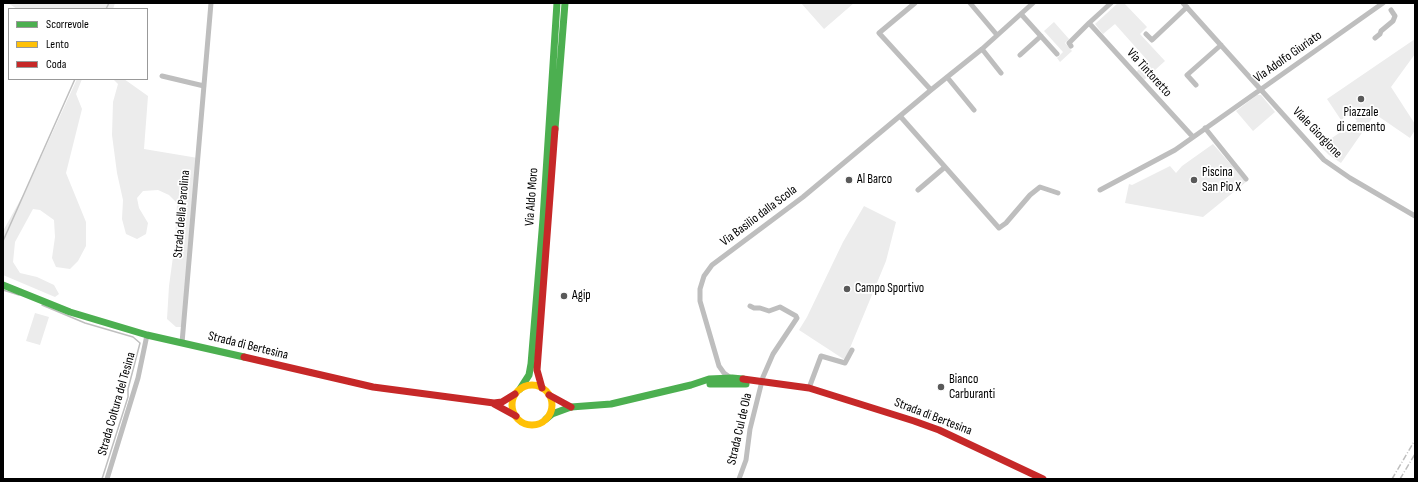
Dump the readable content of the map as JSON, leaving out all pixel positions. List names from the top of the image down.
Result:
{
  "streets": {
    "main road": ["Via Aldo Moro", "Strada di Bertesina"],
    "street": [
      "Via Adolfo Giuriato",
      "Via Tintoretto",
      "Viale Giorgione",
      "Strada della Parolina",
      "Via Basilio dalla Scola",
      "Strada Coltura del Tesina",
      "Strada Cul de Ola"
    ]
  },
  "crossings": [
    ["Via Adolfo Giuriato", "Via Tintoretto"],
    ["Via Adolfo Giuriato", "Viale Giorgione"],
    ["Via Aldo Moro", "Strada di Bertesina"],
    ["Strada della Parolina", "Strada di Bertesina"],
    ["Via Basilio dalla Scola", "Strada di Bertesina"],
    ["Strada di Bertesina", "Strada Coltura del Tesina"],
    ["Strada di Bertesina", "Strada Cul de Ola"]
  ],
  "places": [
    "Piazzale di cemento",
    "Al Barco",
    "Piscina San Pio X",
    "Campo Sportivo",
    "Agip",
    "Bianco Carburanti"
  ],
  "legend": ["Scorrevole", "Lento", "Coda"]
}
